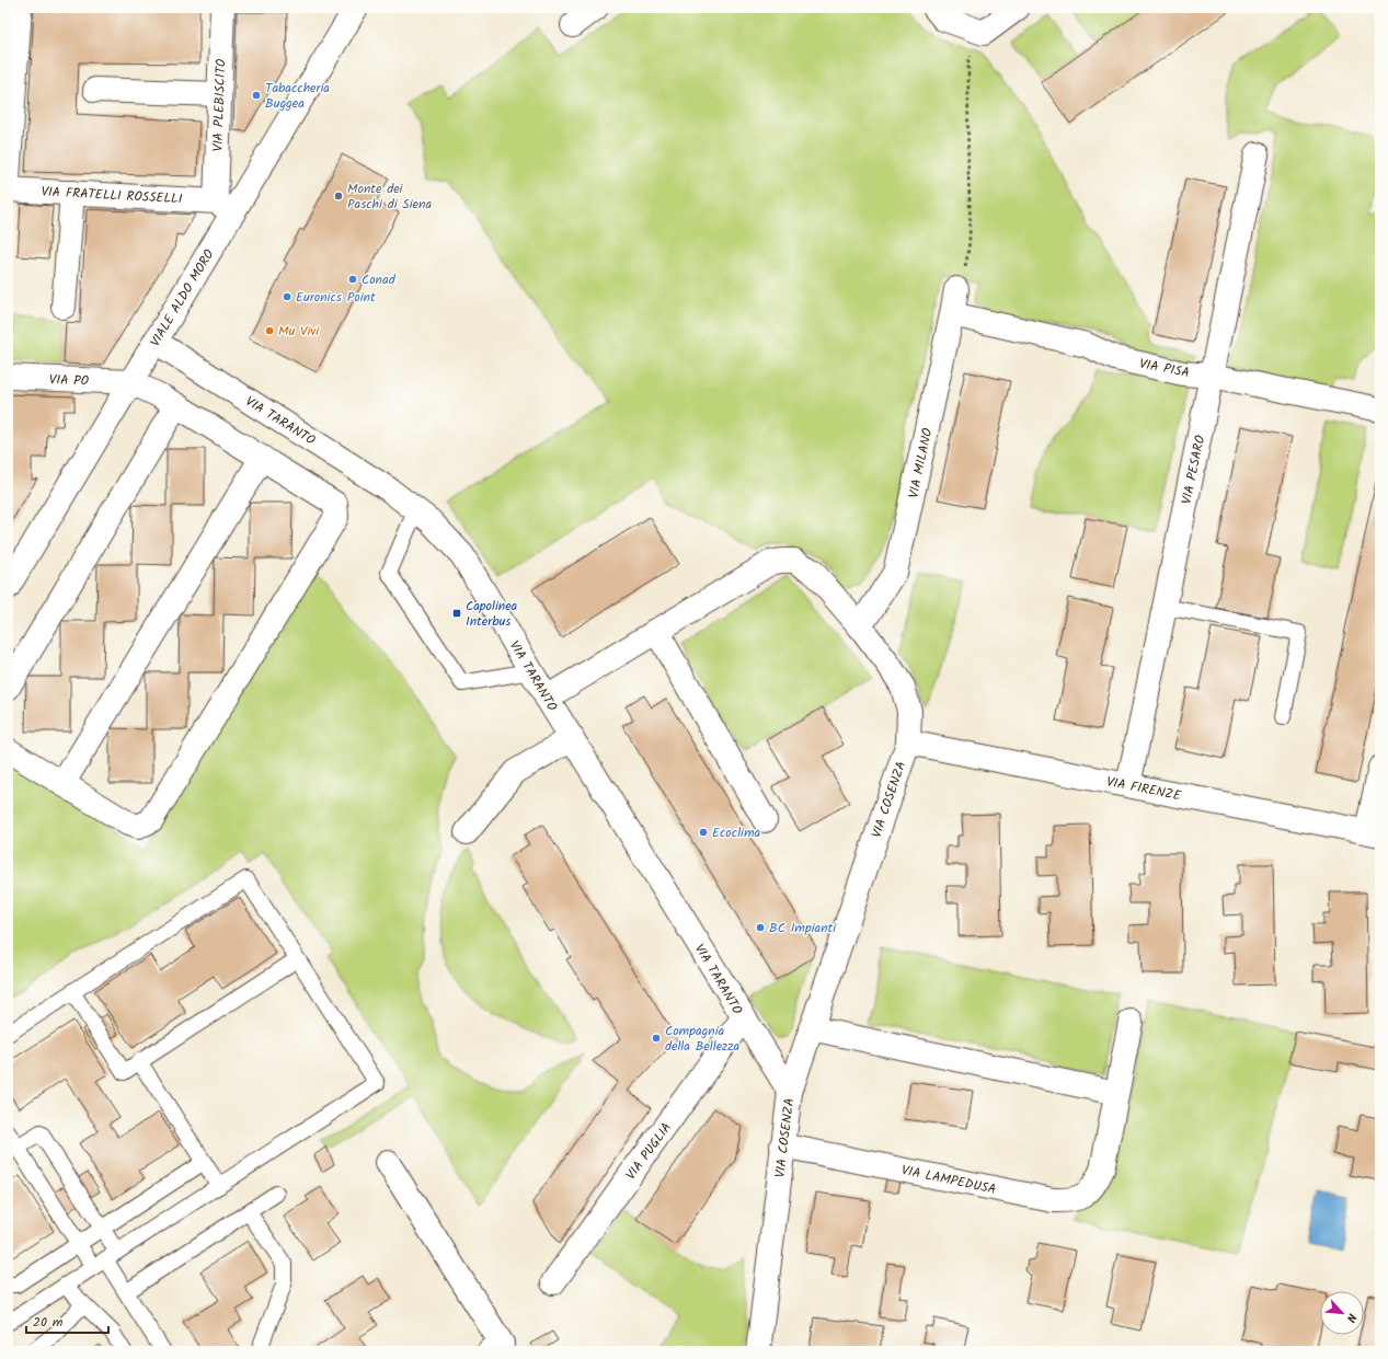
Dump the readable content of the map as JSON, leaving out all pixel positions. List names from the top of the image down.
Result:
{
  "streets": {
    "street": [
      "VIA PLEBISCITO",
      "VIA FRATELLI ROSSELLI",
      "VIALE ALDO MORO",
      "VIA PISA",
      "VIA PO",
      "VIA TARANTO",
      "VIA MILANO",
      "VIA PESARO",
      "VIA FIRENZE",
      "VIA COSENZA",
      "VIA PUGLIA",
      "VIA LAMPEDUSA"
    ]
  },
  "crossings": [
    ["VIA PLEBISCITO", "VIA FRATELLI ROSSELLI"],
    ["VIA PLEBISCITO", "VIALE ALDO MORO"],
    ["VIA FRATELLI ROSSELLI", "VIALE ALDO MORO"],
    ["VIALE ALDO MORO", "VIA PO"],
    ["VIALE ALDO MORO", "VIA TARANTO"],
    ["VIA PISA", "VIA MILANO"],
    ["VIA PISA", "VIA PESARO"],
    ["VIA TARANTO", "VIA COSENZA"],
    ["VIA TARANTO", "VIA PUGLIA"],
    ["VIA MILANO", "VIA COSENZA"],
    ["VIA PESARO", "VIA FIRENZE"],
    ["VIA FIRENZE", "VIA COSENZA"],
    ["VIA COSENZA", "VIA LAMPEDUSA"]
  ],
  "places": {
    "other": [
      "Tabaccheria Buggea",
      "Monte dei Paschi di Siena",
      "Conad",
      "Euronics Point",
      "Mu Vivi",
      "Ecoclima",
      "BC Impianti",
      "Compagnia della Bellezza"
    ],
    "transit": ["Capolinea Interbus"]
  },
  "scale_bar": "20 m",
  "north": "bottom right"
}
